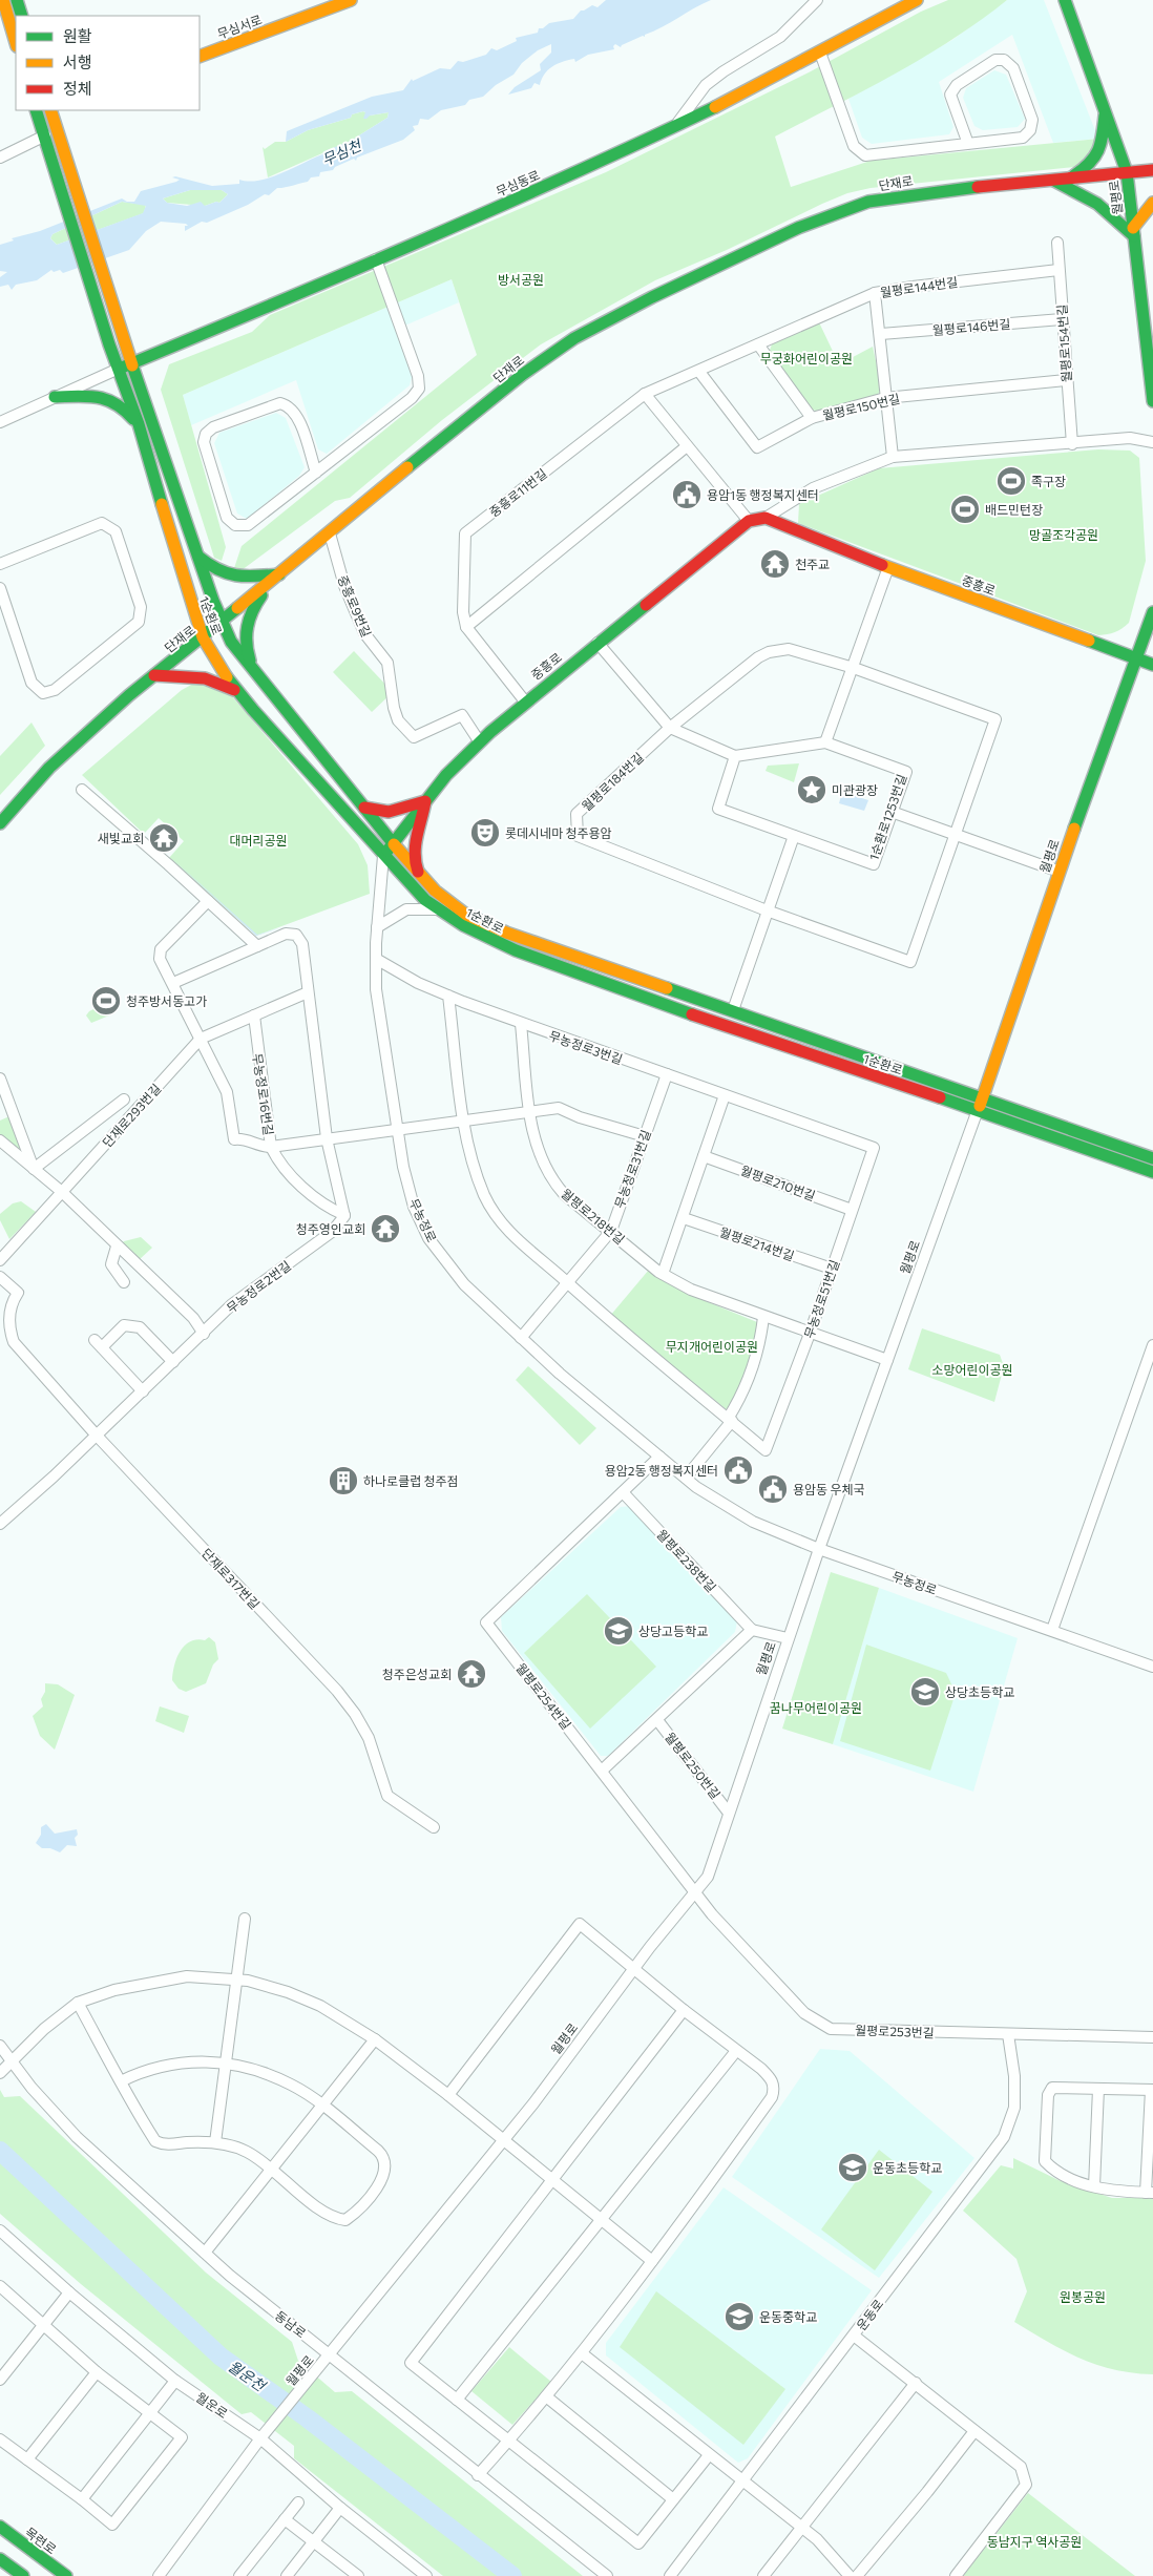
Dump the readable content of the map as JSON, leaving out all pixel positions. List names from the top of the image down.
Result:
{
  "streets": {
    "street": [
      "무심서로",
      "무심동로",
      "단재로",
      "월평로",
      "월평로144번길",
      "월평로146번길",
      "월평로154번길",
      "월평로150번길",
      "중흥로11번길",
      "중흥로",
      "중흥로9번길",
      "1순환로",
      "월평로184번길",
      "1순환로1253번길",
      "무농정로3번길",
      "무농정로16번길",
      "단재로293번길",
      "무농정로31번길",
      "월평로210번길",
      "월평로218번길",
      "무농정로",
      "월평로214번길",
      "무농정로2번길",
      "무농정로51번길",
      "월평로238번길",
      "단재로317번길",
      "월평로254번길",
      "월평로250번길",
      "월평로253번길",
      "운동로",
      "동남로",
      "월운로",
      "목련로"
    ]
  },
  "crossings": [
    ["무심동로", "1순환로"],
    ["단재로", "월평로"],
    ["단재로", "중흥로9번길"],
    ["단재로", "1순환로"],
    ["월평로", "중흥로"],
    ["월평로", "1순환로"],
    ["월평로", "월평로218번길"],
    ["월평로", "무농정로"],
    ["월평로", "월평로254번길"],
    ["월평로", "월평로250번길"],
    ["월평로", "월평로253번길"],
    ["월평로", "동남로"],
    ["월평로", "월운로"],
    ["월평로144번길", "월평로154번길"],
    ["월평로144번길", "월평로150번길"],
    ["월평로144번길", "중흥로11번길"],
    ["월평로146번길", "월평로154번길"],
    ["월평로154번길", "월평로150번길"],
    ["중흥로11번길", "중흥로"],
    ["중흥로", "중흥로9번길"],
    ["중흥로", "1순환로"],
    ["중흥로", "무농정로"],
    ["1순환로", "무농정로"],
    ["무농정로3번길", "무농정로31번길"],
    ["무농정로3번길", "월평로218번길"],
    ["무농정로3번길", "무농정로"],
    ["무농정로3번길", "무농정로51번길"],
    ["무농정로16번길", "무농정로31번길"],
    ["무농정로16번길", "월평로218번길"],
    ["무농정로16번길", "무농정로"],
    ["무농정로31번길", "월평로218번길"],
    ["무농정로31번길", "무농정로"],
    ["월평로210번길", "무농정로51번길"],
    ["월평로218번길", "무농정로51번길"],
    ["월평로214번길", "무농정로51번길"],
    ["무농정로2번길", "단재로317번길"],
    ["월평로238번길", "월평로254번길"],
    ["월평로254번길", "월평로253번길"],
    ["월평로253번길", "운동로"]
  ],
  "water": ["무심천", "월운천"],
  "parks": [
    "방서공원",
    "무궁화어린이공원",
    "망골조각공원",
    "대머리공원",
    "무지개어린이공원",
    "소망어린이공원",
    "꿈나무어린이공원",
    "원봉공원",
    "동남지구 역사공원"
  ],
  "places": {
    "sports": ["족구장", "배드민턴장", "청주방서동고가"],
    "public building": ["용암1동 행정복지센터", "용암2동 행정복지센터", "용암동 우체국"],
    "temple": [
      "천주교",
      "새빛교회",
      "청주영인교회",
      "청주은성교회"
    ],
    "place": ["미관광장"],
    "theatre": ["롯데시네마 청주용암"],
    "building": ["하나로클럽 청주점"],
    "school or university": [
      "상당고등학교",
      "상당초등학교",
      "운동초등학교",
      "운동중학교"
    ]
  },
  "legend": ["원활", "서행", "정체"]
}
